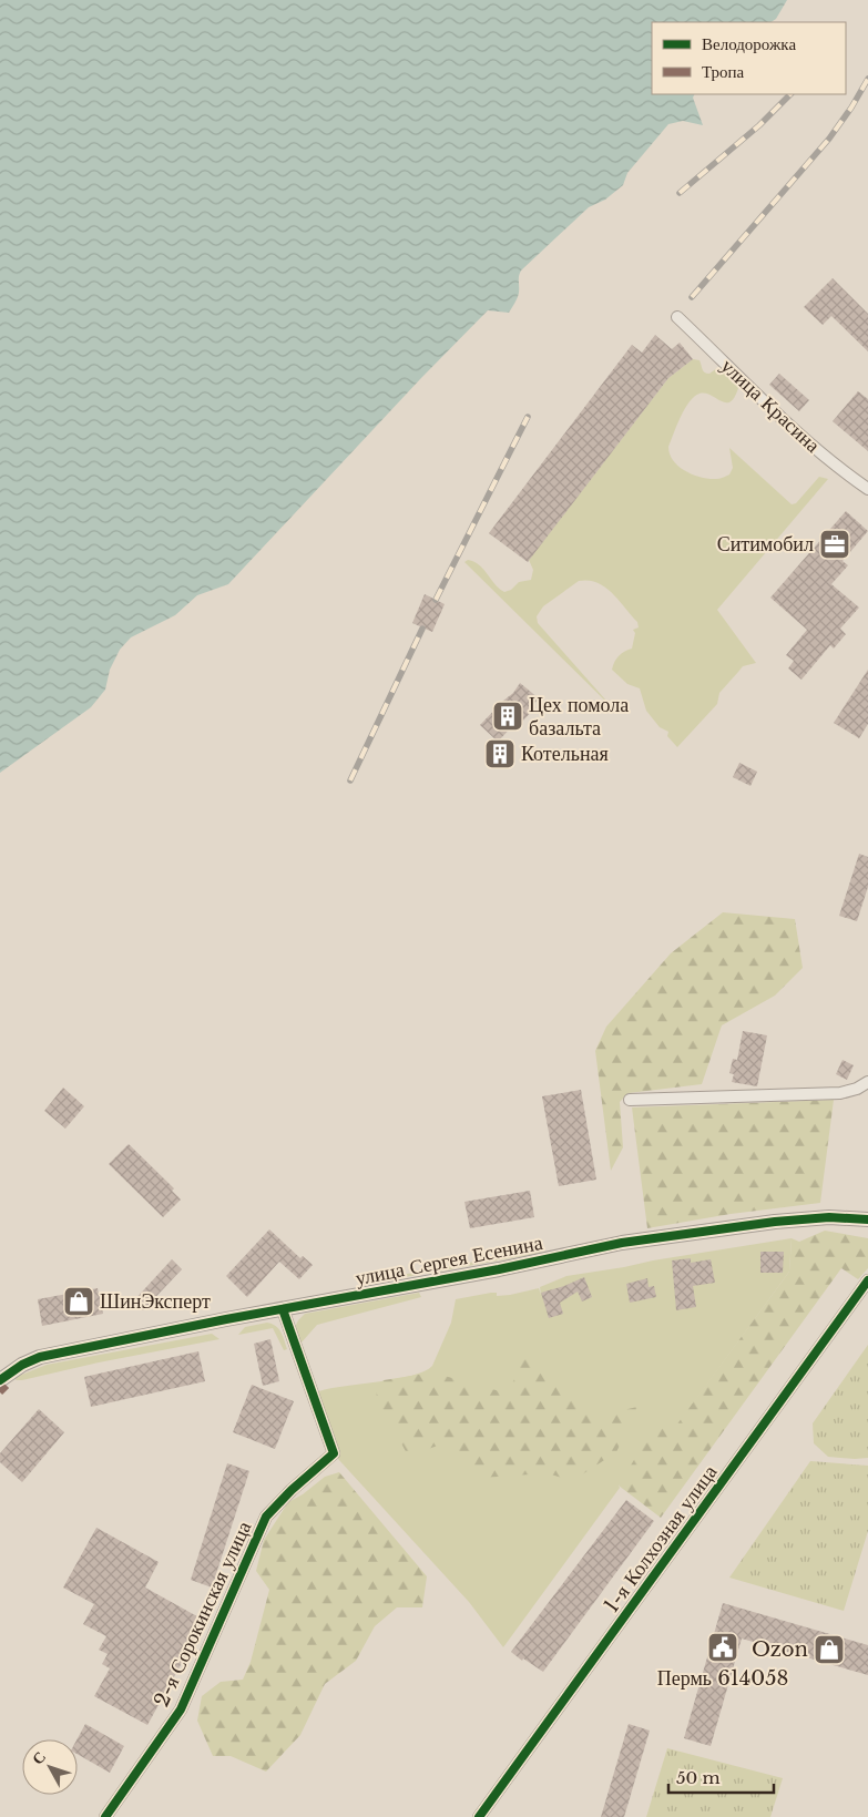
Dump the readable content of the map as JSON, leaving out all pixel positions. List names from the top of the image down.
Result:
{
  "streets": {
    "street": [
      "улица Красина",
      "улица Сергея Есенина",
      "1-я Колхозная улица",
      "2-я Сорокинская улица"
    ]
  },
  "crossings": [
    ["улица Сергея Есенина", "2-я Сорокинская улица"]
  ],
  "places": {
    "office": ["Ситимобил"],
    "building": ["Цех помола базальта", "Котельная"],
    "shop": ["ШинЭксперт", "Ozon"],
    "public building": ["Пермь 614058"]
  },
  "legend": ["Велодорожка", "Тропа"],
  "scale_bar": "50 m",
  "north": "top left"
}
